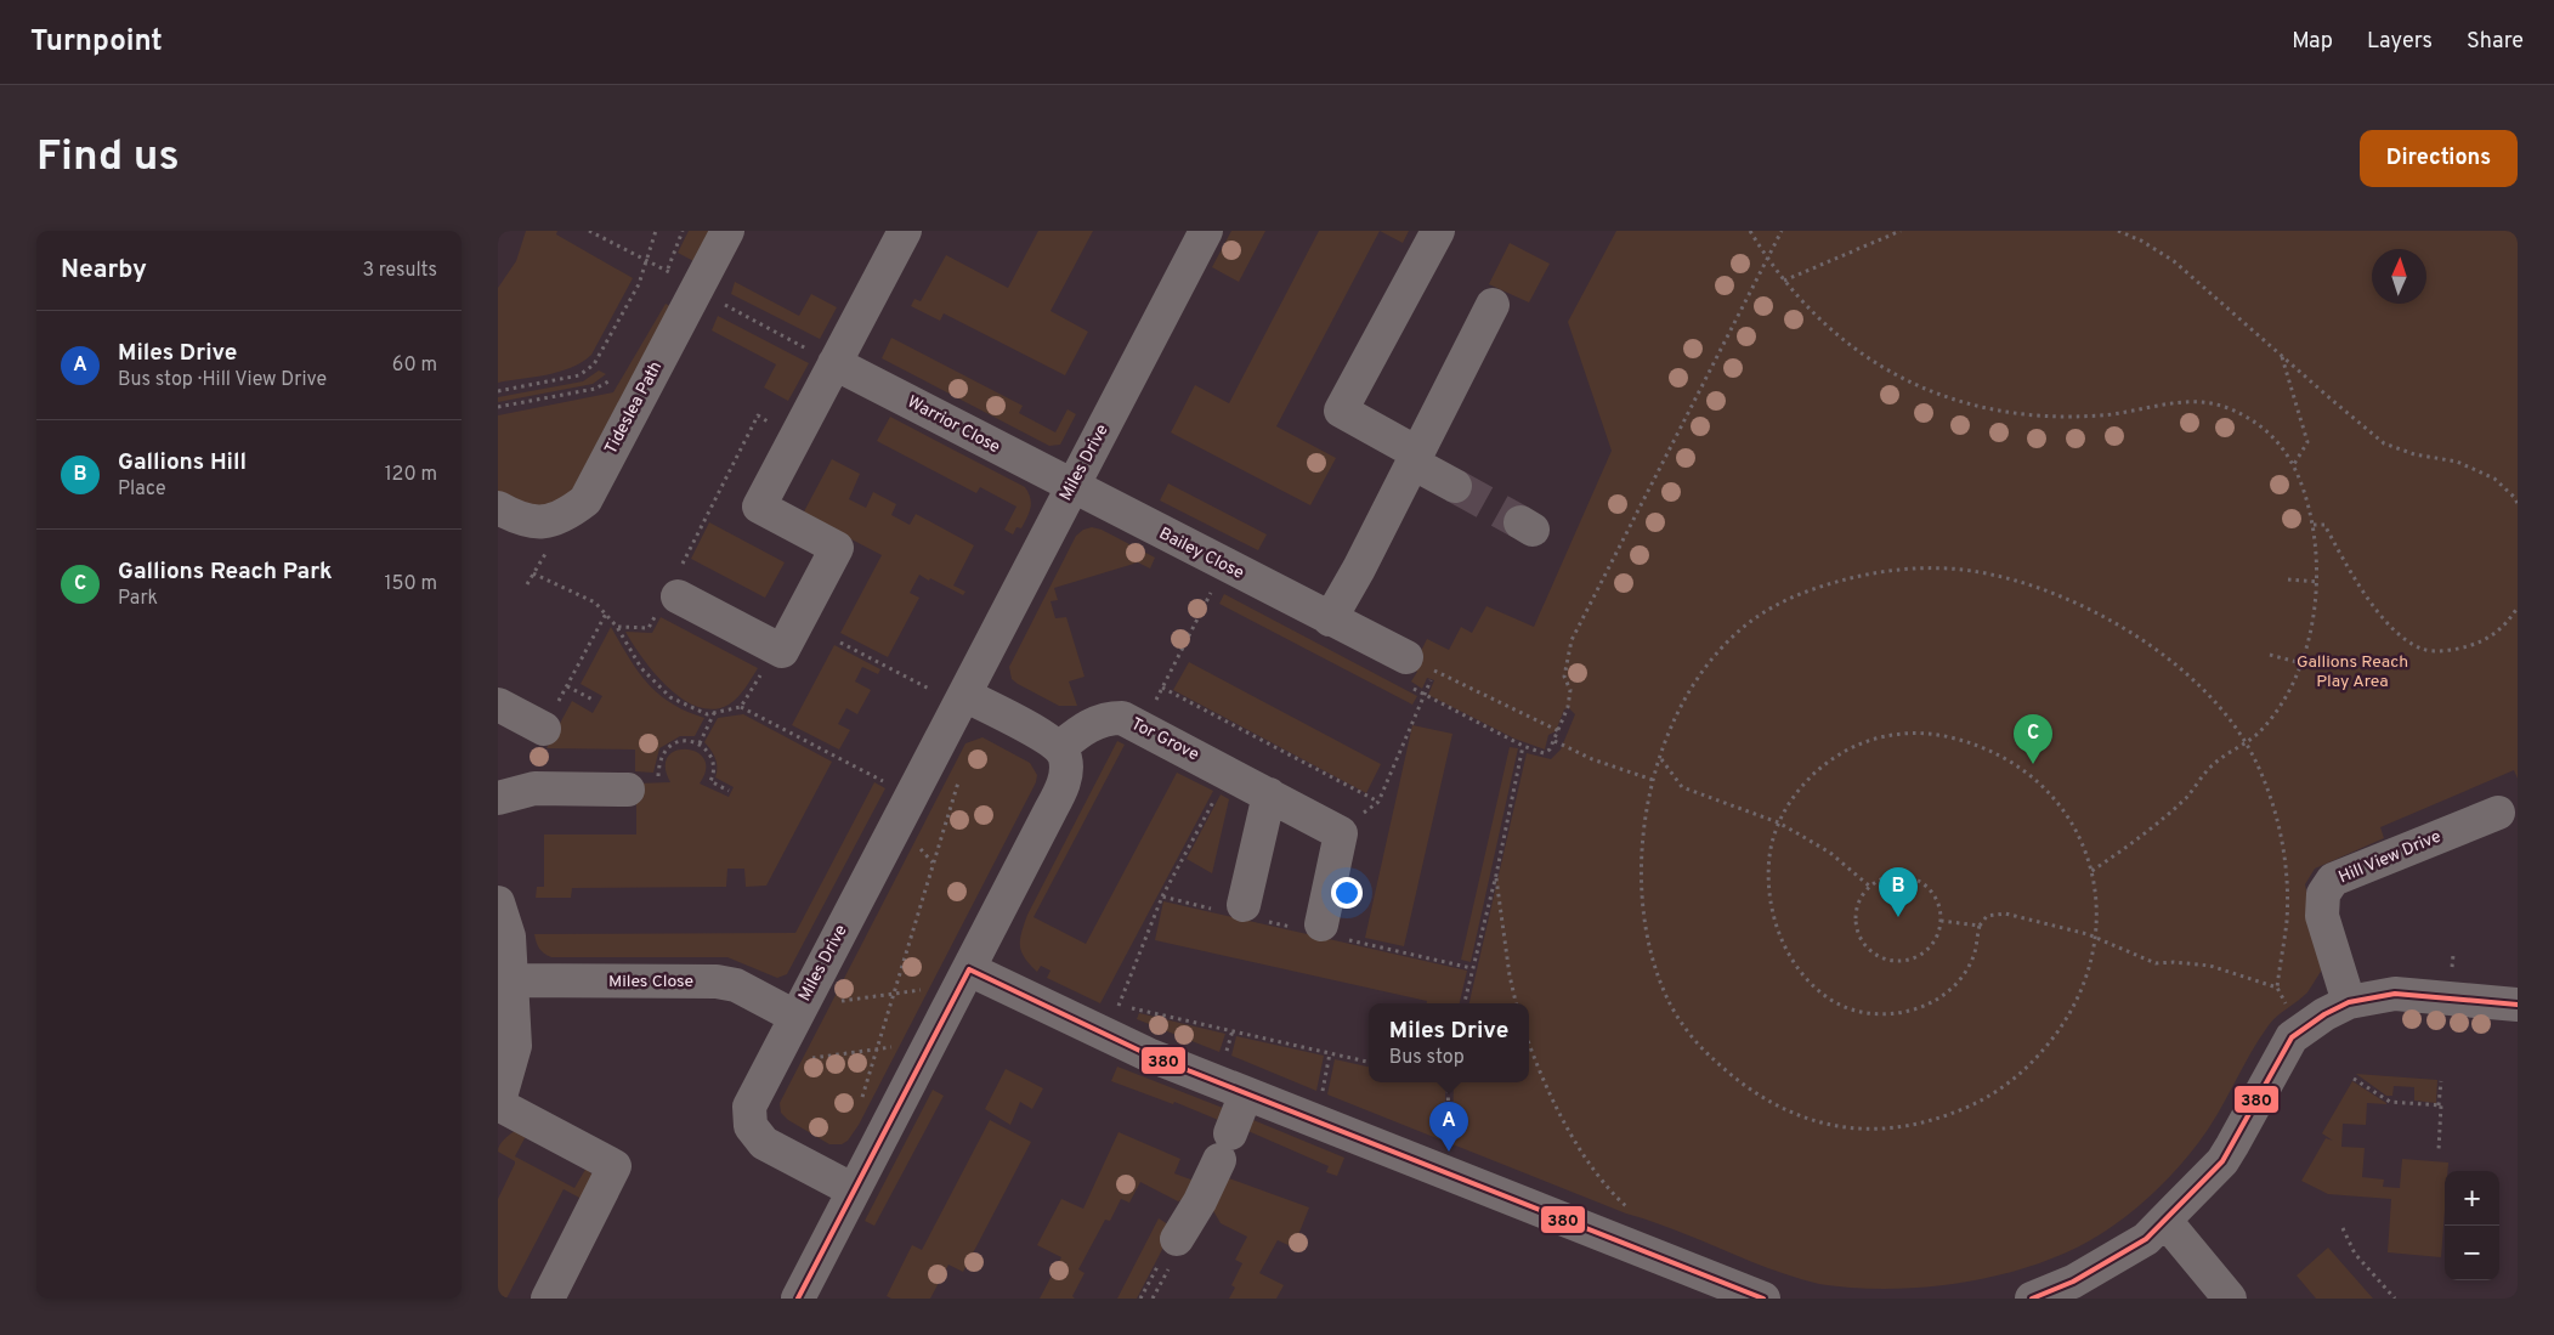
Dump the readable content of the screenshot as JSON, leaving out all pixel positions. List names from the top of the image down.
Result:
{
  "streets": {
    "street": [
      "Tideslea Path",
      "Warrior Close",
      "Miles Drive",
      "Bailey Close",
      "Tor Grove",
      "Hill View Drive",
      "Miles Close"
    ]
  },
  "crossings": [
    ["Warrior Close", "Miles Drive"],
    ["Warrior Close", "Bailey Close"],
    ["Miles Drive", "Bailey Close"],
    ["Miles Drive", "Miles Close"]
  ],
  "parks": ["Gallions Reach Play Area"],
  "lines": ["transit line 380"],
  "north": "top",
  "page": {
    "header": "Turnpoint",
    "nav": ["Map", "Layers", "Share"],
    "buttons": "Directions",
    "title": "Find us",
    "heading": ["Nearby", "3 results"],
    "list": [
      {
        "mark": "A",
        "name": "Miles Drive",
        "note": "Bus stop · Hill View Drive",
        "value": "60 m"
      },
      {
        "mark": "B",
        "name": "Gallions Hill",
        "note": "Place",
        "value": "120 m"
      },
      {
        "mark": "C",
        "name": "Gallions Reach Park",
        "note": "Park",
        "value": "150 m"
      }
    ],
    "pins": ["C", "B", "A"],
    "popup": ["Miles Drive", "Bus stop"],
    "map_buttons": ["+", "−"]
  }
}
